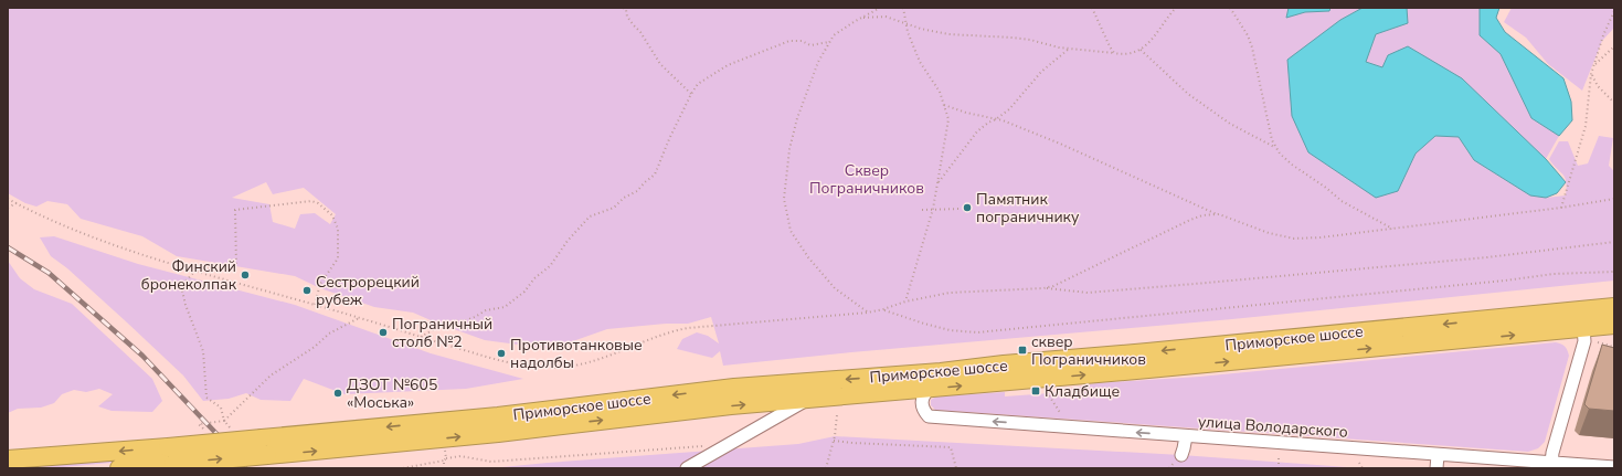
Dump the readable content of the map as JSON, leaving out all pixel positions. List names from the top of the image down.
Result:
{
  "streets": {
    "highway": ["Приморское шоссе"],
    "street": ["улица Володарского"]
  },
  "crossings": [
    ["Приморское шоссе", "улица Володарского"]
  ],
  "one_way": ["улица Володарского"],
  "parks": ["Сквер Пограничников"],
  "places": {
    "other": [
      "Памятник пограничнику",
      "Финский бронеколпак",
      "Сестрорецкий рубеж",
      "Пограничный столб №2",
      "Противотанковые надолбы",
      "ДЗОТ №605 «Моська»"
    ],
    "transit": ["сквер Пограничников", "Кладбище"]
  }
}
